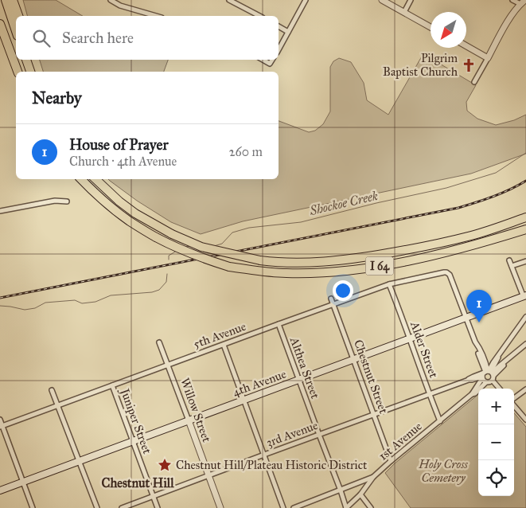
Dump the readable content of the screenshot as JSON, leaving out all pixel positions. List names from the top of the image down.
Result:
{
  "streets": {
    "highway": ["I 64"],
    "main road": ["4th Avenue"],
    "street": [
      "5th Avenue",
      "Alder Street",
      "Althea Street",
      "Chestnut Street",
      "Willow Street",
      "Juniper Street",
      "3rd Avenue",
      "1st Avenue"
    ]
  },
  "crossings": [
    ["5th Avenue", "Alder Street"],
    ["5th Avenue", "Althea Street"],
    ["5th Avenue", "Chestnut Street"],
    ["5th Avenue", "4th Avenue"],
    ["5th Avenue", "Willow Street"],
    ["5th Avenue", "Juniper Street"],
    ["Alder Street", "4th Avenue"],
    ["Alder Street", "3rd Avenue"],
    ["Alder Street", "1st Avenue"],
    ["Althea Street", "4th Avenue"],
    ["Althea Street", "3rd Avenue"],
    ["Althea Street", "1st Avenue"],
    ["Chestnut Street", "4th Avenue"],
    ["Chestnut Street", "3rd Avenue"],
    ["Chestnut Street", "1st Avenue"],
    ["4th Avenue", "Willow Street"],
    ["4th Avenue", "Juniper Street"],
    ["Willow Street", "3rd Avenue"],
    ["Juniper Street", "3rd Avenue"],
    ["3rd Avenue", "1st Avenue"]
  ],
  "districts": ["Chestnut Hill"],
  "water": ["Shockoe Creek"],
  "parks": ["Holy Cross Cemetery"],
  "places": {
    "church": ["Pilgrim Baptist Church"],
    "place": ["Chestnut Hill/Plateau Historic District"]
  },
  "north": "bottom left",
  "page": {
    "search": "Search here",
    "heading": "Nearby",
    "list": [
      {
        "mark": "1",
        "name": "House of Prayer",
        "note": "Church · 4th Avenue",
        "value": "260 m"
      }
    ],
    "pins": "1",
    "map_buttons": ["+", "−"]
  }
}
